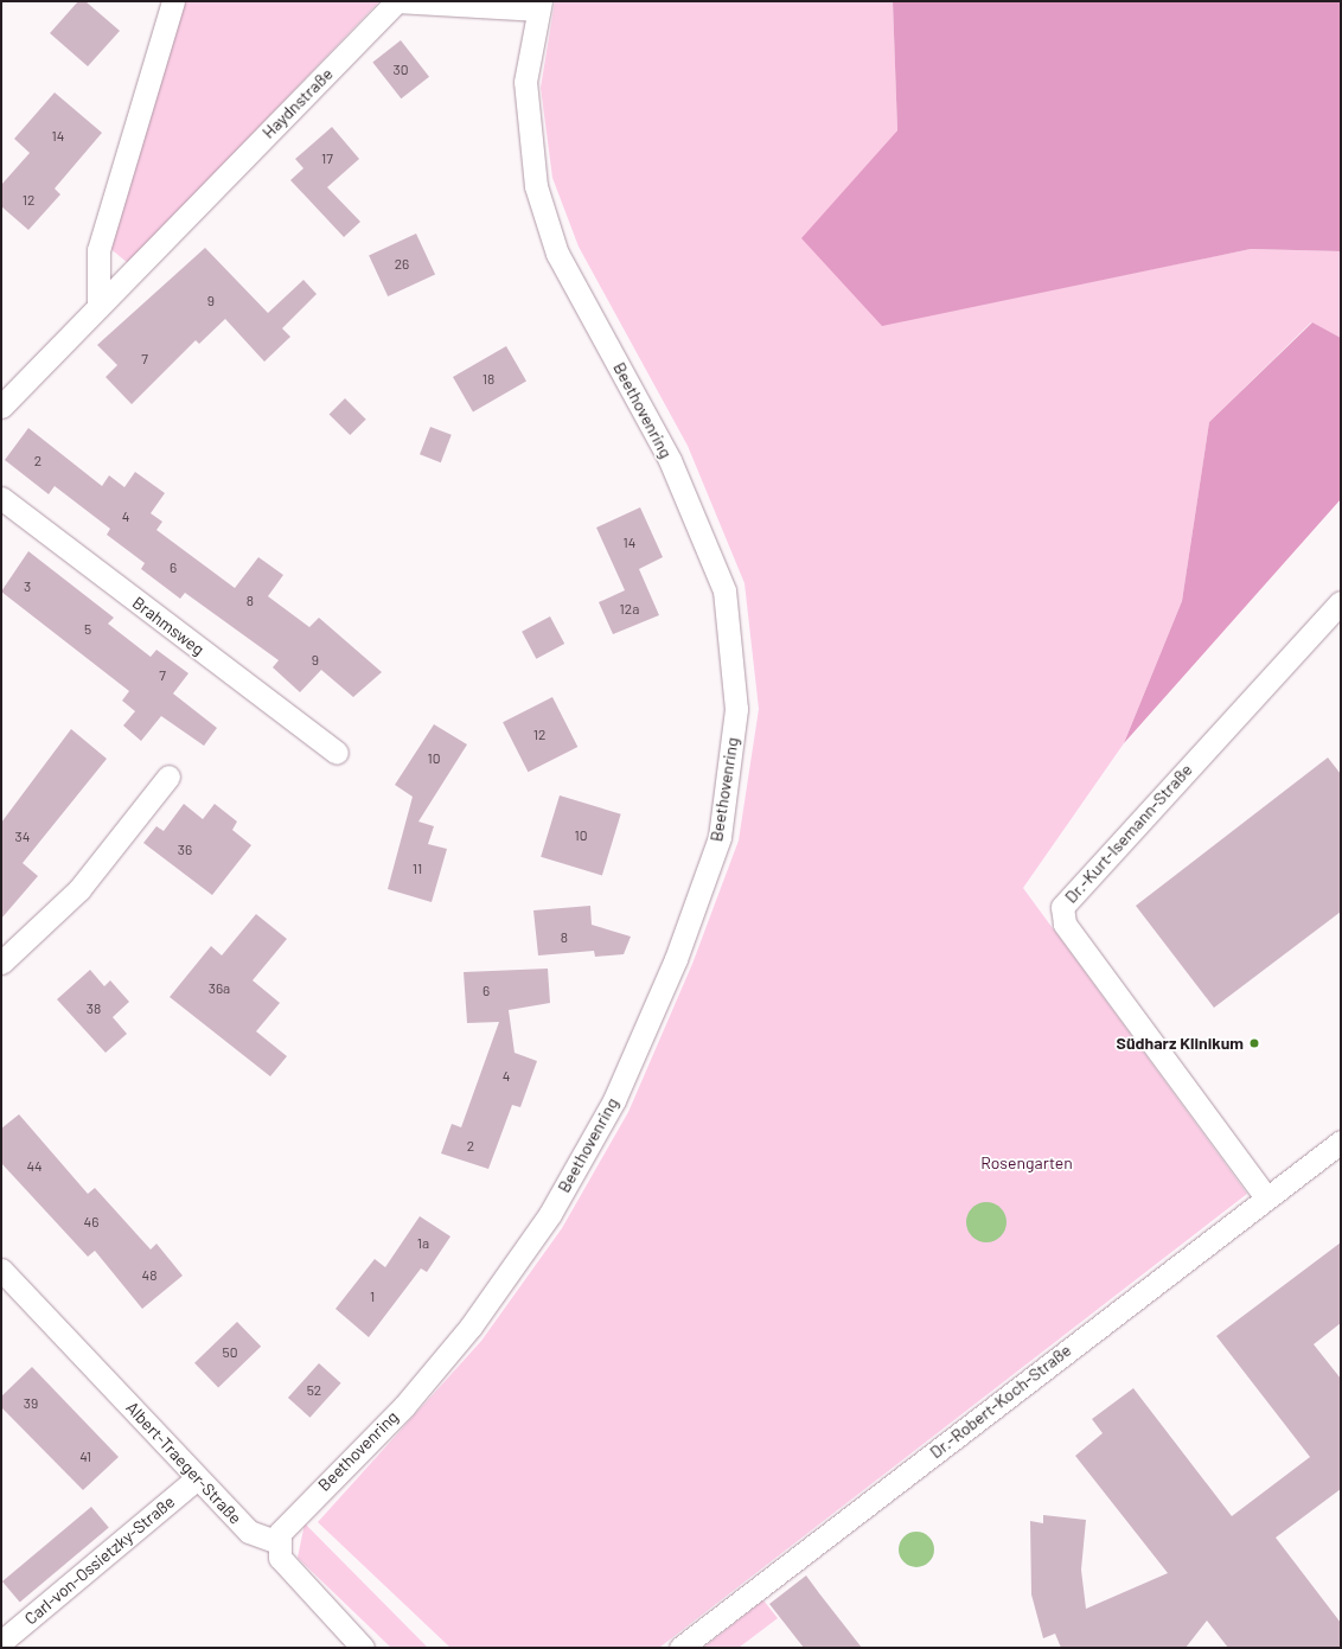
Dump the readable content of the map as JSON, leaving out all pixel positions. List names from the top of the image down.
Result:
{
  "streets": {
    "street": [
      "Haydnstraße",
      "Beethovenring",
      "Brahmsweg",
      "Dr.-Kurt-Isemann-Straße",
      "Dr.-Robert-Koch-Straße",
      "Albert-Traeger-Straße",
      "Carl-von-Ossietzky-Straße"
    ]
  },
  "crossings": [
    ["Haydnstraße", "Beethovenring"],
    ["Beethovenring", "Albert-Traeger-Straße"],
    ["Dr.-Kurt-Isemann-Straße", "Dr.-Robert-Koch-Straße"],
    ["Albert-Traeger-Straße", "Carl-von-Ossietzky-Straße"]
  ],
  "parks": ["Rosengarten"],
  "places": ["Südharz Klinikum"],
  "house_numbers": [
    "30",
    "14",
    "17",
    "12",
    "26",
    "9",
    "7",
    "18",
    "2",
    "4",
    "14",
    "6",
    "3",
    "8",
    "12a",
    "5",
    "9",
    "7",
    "12",
    "10",
    "10",
    "34",
    "36",
    "11",
    "8",
    "36a",
    "6",
    "38",
    "4",
    "2",
    "44",
    "46",
    "1a",
    "48",
    "1",
    "50",
    "52",
    "39",
    "41"
  ]
}
